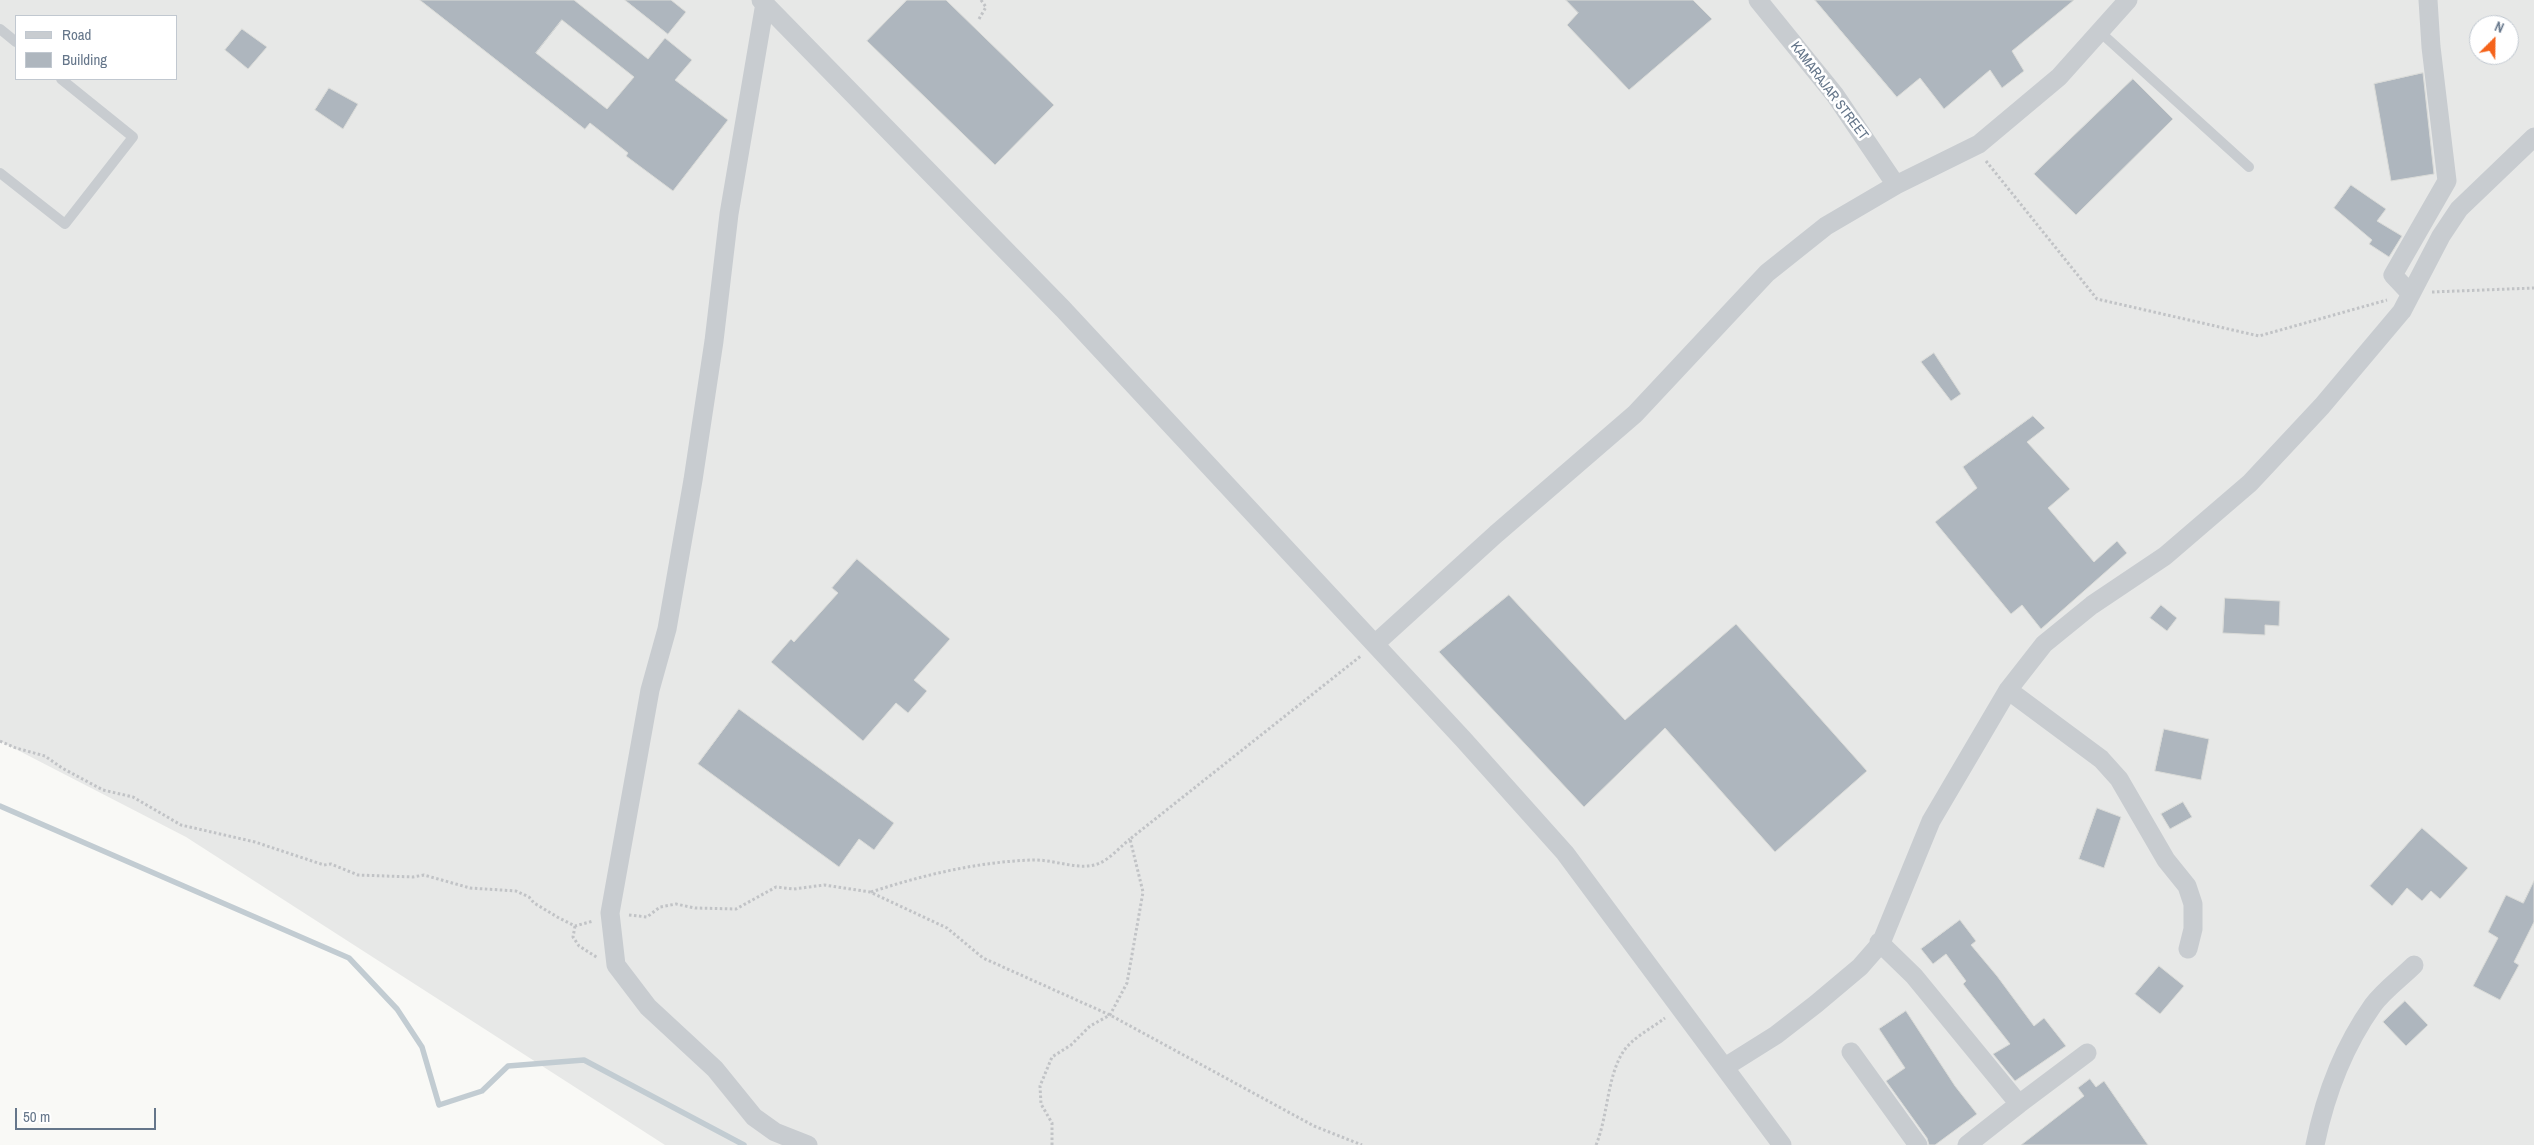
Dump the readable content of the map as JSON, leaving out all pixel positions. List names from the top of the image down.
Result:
{
  "streets": {
    "street": ["KAMARAJAR STREET"]
  },
  "legend": ["Road", "Building"],
  "scale_bar": "50 m",
  "north": "top right"
}
